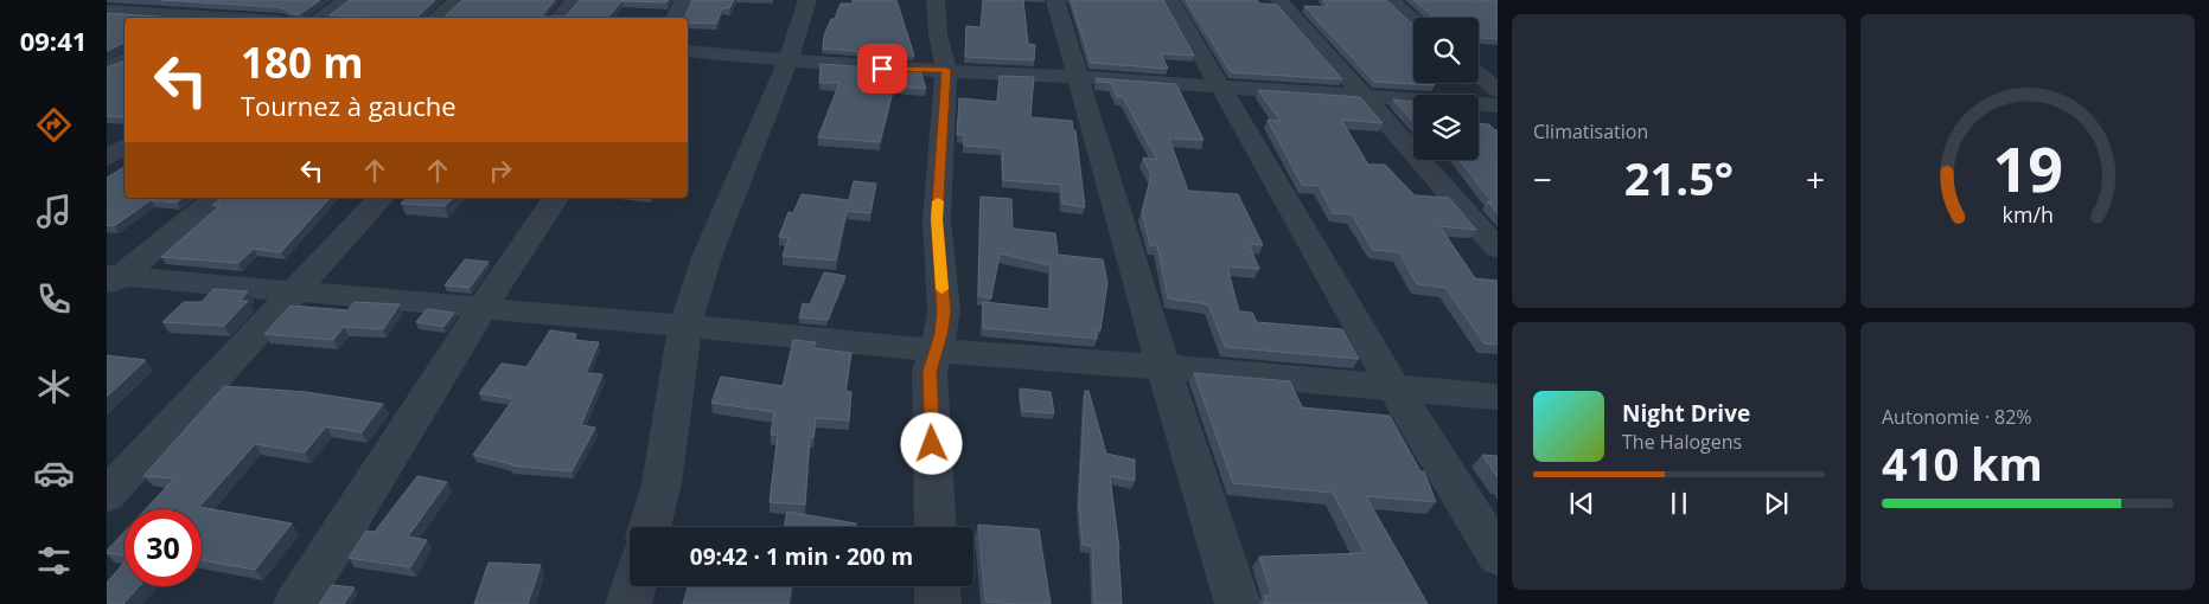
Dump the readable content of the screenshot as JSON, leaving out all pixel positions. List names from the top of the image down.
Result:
{
  "page": {
    "tabs": "09:41",
    "tile": [
      "Climatisation",
      ["Autonomie · 82%", "410 km"]
    ],
    "turn": ["180 m", "Tournez à gauche"],
    "heat": ["−", "21.5°", "+"],
    "song": ["Night Drive", "The Halogens"],
    "limit": "30",
    "trip": "09:42 · 1 min · 200 m",
    "gauge": ["19", "km/h"]
  }
}
